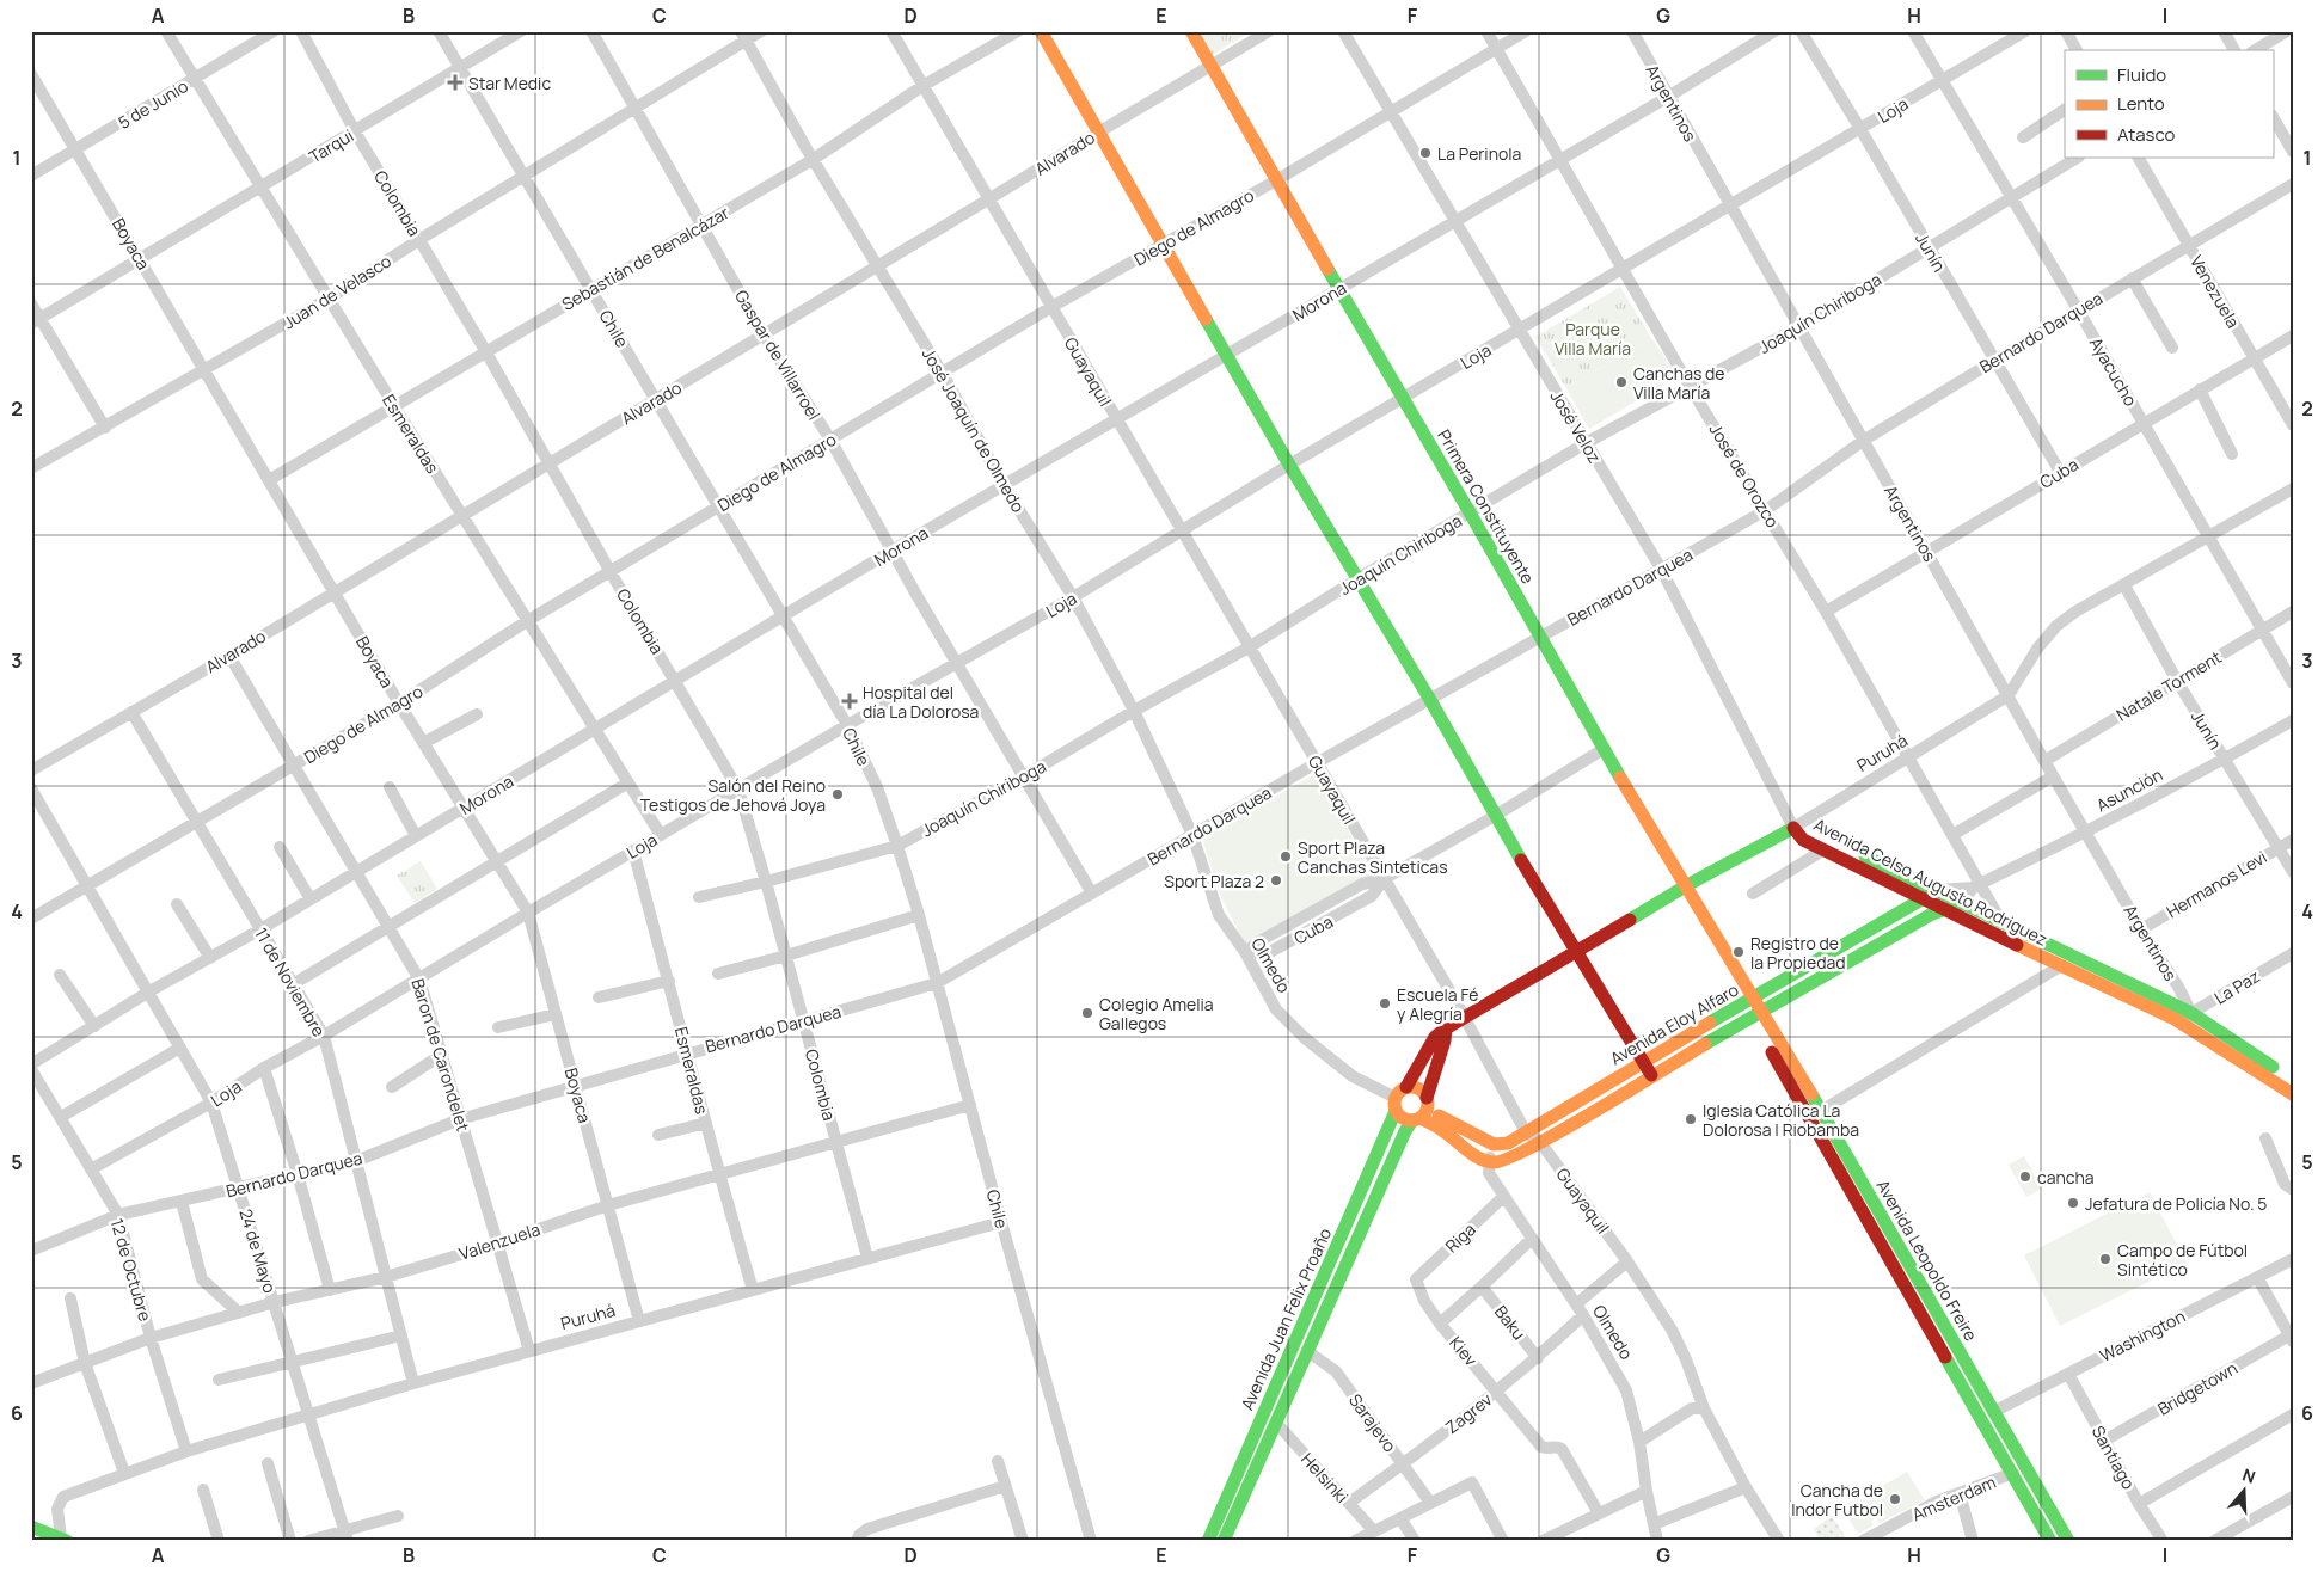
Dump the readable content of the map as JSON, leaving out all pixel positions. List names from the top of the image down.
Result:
{
  "streets": {
    "main road": [
      "Primera Constituyente",
      "Puruhá",
      "Avenida Celso Augusto Rodriguez",
      "Avenida Eloy Alfaro",
      "Avenida Leopoldo Freire",
      "Avenida Juan Felix Proaño"
    ],
    "street": [
      "Argentinos",
      "5 de Junio",
      "Loja",
      "Tarqui",
      "Alvarado",
      "Colombia",
      "Diego de Almagro",
      "Boyaca",
      "Junín",
      "Sebastián de Benalcázar",
      "Juan de Velasco",
      "Venezuela",
      "Morona",
      "Joaquín Chiriboga",
      "Chile",
      "Bernardo Darquea",
      "Gaspar de Villarroel",
      "Guayaquil",
      "Ayacucho",
      "José Veloz",
      "José Joaquín de Olmedo",
      "Esmeraldas",
      "Cuba",
      "José de Orozco",
      "Natale Torment",
      "Asunción",
      "Hermanos Levi",
      "Olmedo",
      "11 de Noviembre",
      "La Paz",
      "Baron de Carondelet",
      "Riga",
      "Valenzuela",
      "24 de Mayo",
      "12 de Octubre",
      "Baku",
      "Washington",
      "Kiev",
      "Bridgetown",
      "Zagrev",
      "Sarajevo",
      "Santiago",
      "Helsinki",
      "Amsterdam"
    ]
  },
  "crossings": [
    ["Argentinos", "Loja"],
    ["Argentinos", "Morona"],
    ["Argentinos", "Joaquín Chiriboga"],
    ["Argentinos", "Bernardo Darquea"],
    ["Argentinos", "Cuba"],
    ["Argentinos", "Natale Torment"],
    ["Argentinos", "Puruhá"],
    ["Argentinos", "Asunción"],
    ["Argentinos", "Avenida Celso Augusto Rodriguez"],
    ["Argentinos", "Hermanos Levi"],
    ["Argentinos", "La Paz"],
    ["5 de Junio", "Boyaca"],
    ["5 de Junio", "Esmeraldas"],
    ["Loja", "Colombia"],
    ["Loja", "Boyaca"],
    ["Loja", "Junín"],
    ["Loja", "Chile"],
    ["Loja", "Gaspar de Villarroel"],
    ["Loja", "Guayaquil"],
    ["Loja", "Ayacucho"],
    ["Loja", "José Veloz"],
    ["Loja", "José Joaquín de Olmedo"],
    ["Loja", "Esmeraldas"],
    ["Loja", "José de Orozco"],
    ["Loja", "Primera Constituyente"],
    ["Loja", "11 de Noviembre"],
    ["Loja", "Baron de Carondelet"],
    ["Loja", "24 de Mayo"],
    ["Loja", "12 de Octubre"],
    ["Tarqui", "Colombia"],
    ["Tarqui", "Boyaca"],
    ["Tarqui", "Chile"],
    ["Tarqui", "Esmeraldas"],
    ["Alvarado", "Colombia"],
    ["Alvarado", "Boyaca"],
    ["Alvarado", "Chile"],
    ["Alvarado", "Gaspar de Villarroel"],
    ["Alvarado", "Guayaquil"],
    ["Alvarado", "José Joaquín de Olmedo"],
    ["Alvarado", "Esmeraldas"],
    ["Alvarado", "Primera Constituyente"],
    ["Alvarado", "11 de Noviembre"],
    ["Alvarado", "Baron de Carondelet"],
    ["Colombia", "Diego de Almagro"],
    ["Colombia", "Sebastián de Benalcázar"],
    ["Colombia", "Juan de Velasco"],
    ["Colombia", "Morona"],
    ["Colombia", "Joaquín Chiriboga"],
    ["Colombia", "Bernardo Darquea"],
    ["Colombia", "Puruhá"],
    ["Colombia", "Valenzuela"],
    ["Diego de Almagro", "Boyaca"],
    ["Diego de Almagro", "Chile"],
    ["Diego de Almagro", "Gaspar de Villarroel"],
    ["Diego de Almagro", "Guayaquil"],
    ["Diego de Almagro", "José Veloz"],
    ["Diego de Almagro", "José Joaquín de Olmedo"],
    ["Diego de Almagro", "Esmeraldas"],
    ["Diego de Almagro", "José de Orozco"],
    ["Diego de Almagro", "Primera Constituyente"],
    ["Diego de Almagro", "11 de Noviembre"],
    ["Diego de Almagro", "Baron de Carondelet"],
    ["Diego de Almagro", "24 de Mayo"],
    ["Boyaca", "Sebastián de Benalcázar"],
    ["Boyaca", "Juan de Velasco"],
    ["Boyaca", "Morona"],
    ["Boyaca", "Bernardo Darquea"],
    ["Boyaca", "Puruhá"],
    ["Boyaca", "Valenzuela"],
    ["Junín", "Joaquín Chiriboga"],
    ["Junín", "Bernardo Darquea"],
    ["Junín", "Cuba"],
    ["Junín", "Natale Torment"],
    ["Junín", "Puruhá"],
    ["Junín", "Asunción"],
    ["Junín", "Hermanos Levi"],
    ["Sebastián de Benalcázar", "Chile"],
    ["Sebastián de Benalcázar", "Gaspar de Villarroel"],
    ["Sebastián de Benalcázar", "Guayaquil"],
    ["Sebastián de Benalcázar", "José Joaquín de Olmedo"],
    ["Sebastián de Benalcázar", "Esmeraldas"],
    ["Juan de Velasco", "Chile"],
    ["Juan de Velasco", "Gaspar de Villarroel"],
    ["Juan de Velasco", "José Joaquín de Olmedo"],
    ["Juan de Velasco", "Esmeraldas"],
    ["Venezuela", "Bernardo Darquea"],
    ["Venezuela", "Cuba"],
    ["Morona", "Chile"],
    ["Morona", "Gaspar de Villarroel"],
    ["Morona", "Guayaquil"],
    ["Morona", "José Veloz"],
    ["Morona", "José Joaquín de Olmedo"],
    ["Morona", "Esmeraldas"],
    ["Morona", "José de Orozco"],
    ["Morona", "Primera Constituyente"],
    ["Morona", "11 de Noviembre"],
    ["Morona", "Baron de Carondelet"],
    ["Morona", "24 de Mayo"],
    ["Morona", "12 de Octubre"],
    ["Joaquín Chiriboga", "Chile"],
    ["Joaquín Chiriboga", "Gaspar de Villarroel"],
    ["Joaquín Chiriboga", "Guayaquil"],
    ["Joaquín Chiriboga", "Ayacucho"],
    ["Joaquín Chiriboga", "José Veloz"],
    ["Joaquín Chiriboga", "José Joaquín de Olmedo"],
    ["Joaquín Chiriboga", "José de Orozco"],
    ["Joaquín Chiriboga", "Primera Constituyente"],
    ["Chile", "Bernardo Darquea"],
    ["Chile", "Puruhá"],
    ["Chile", "Valenzuela"],
    ["Bernardo Darquea", "Gaspar de Villarroel"],
    ["Bernardo Darquea", "Guayaquil"],
    ["Bernardo Darquea", "Ayacucho"],
    ["Bernardo Darquea", "José Veloz"],
    ["Bernardo Darquea", "José Joaquín de Olmedo"],
    ["Bernardo Darquea", "Esmeraldas"],
    ["Bernardo Darquea", "José de Orozco"],
    ["Bernardo Darquea", "Primera Constituyente"],
    ["Bernardo Darquea", "Olmedo"],
    ["Bernardo Darquea", "11 de Noviembre"],
    ["Bernardo Darquea", "Baron de Carondelet"],
    ["Bernardo Darquea", "24 de Mayo"],
    ["Bernardo Darquea", "12 de Octubre"],
    ["Guayaquil", "Cuba"],
    ["Guayaquil", "Puruhá"],
    ["Guayaquil", "Avenida Eloy Alfaro"],
    ["Ayacucho", "Cuba"],
    ["Ayacucho", "Natale Torment"],
    ["Ayacucho", "Puruhá"],
    ["José Veloz", "Puruhá"],
    ["José Veloz", "Avenida Celso Augusto Rodriguez"],
    ["José Joaquín de Olmedo", "Olmedo"],
    ["Esmeraldas", "Puruhá"],
    ["Esmeraldas", "Valenzuela"],
    ["Cuba", "José de Orozco"],
    ["Cuba", "Primera Constituyente"],
    ["Cuba", "Olmedo"],
    ["José de Orozco", "Puruhá"],
    ["José de Orozco", "Asunción"],
    ["José de Orozco", "Avenida Celso Augusto Rodriguez"],
    ["Primera Constituyente", "Puruhá"],
    ["Primera Constituyente", "Avenida Eloy Alfaro"],
    ["Primera Constituyente", "Avenida Leopoldo Freire"],
    ["Puruhá", "Avenida Celso Augusto Rodriguez"],
    ["Puruhá", "11 de Noviembre"],
    ["Puruhá", "Baron de Carondelet"],
    ["Puruhá", "24 de Mayo"],
    ["Puruhá", "12 de Octubre"],
    ["Asunción", "Avenida Celso Augusto Rodriguez"],
    ["Asunción", "Avenida Eloy Alfaro"],
    ["Avenida Celso Augusto Rodriguez", "La Paz"],
    ["Avenida Celso Augusto Rodriguez", "Avenida Eloy Alfaro"],
    ["Olmedo", "Avenida Eloy Alfaro"],
    ["Olmedo", "Riga"],
    ["Olmedo", "Avenida Juan Felix Proaño"],
    ["Olmedo", "Zagrev"],
    ["11 de Noviembre", "Valenzuela"],
    ["Avenida Eloy Alfaro", "Avenida Leopoldo Freire"],
    ["Baron de Carondelet", "Valenzuela"],
    ["Riga", "Kiev"],
    ["Valenzuela", "24 de Mayo"],
    ["Valenzuela", "12 de Octubre"],
    ["Avenida Leopoldo Freire", "Washington"],
    ["Avenida Leopoldo Freire", "Amsterdam"],
    ["Avenida Juan Felix Proaño", "Sarajevo"],
    ["Avenida Juan Felix Proaño", "Helsinki"],
    ["Baku", "Zagrev"],
    ["Washington", "Santiago"],
    ["Kiev", "Zagrev"],
    ["Bridgetown", "Santiago"],
    ["Zagrev", "Sarajevo"],
    ["Zagrev", "Helsinki"]
  ],
  "parks": ["Parque Villa María"],
  "places": {
    "health": ["Star Medic", "Hospital del día La Dolorosa"],
    "other": [
      "La Perinola",
      "Canchas de Villa María",
      "Salón del Reino Testigos de Jehová Joya",
      "Sport Plaza Canchas Sinteticas",
      "Sport Plaza 2",
      "Registro de la Propiedad",
      "Escuela Fé y Alegría",
      "Colegio Amelia Gallegos",
      "Iglesia Católica La Dolorosa | Riobamba",
      "cancha",
      "Jefatura de Policía No. 5",
      "Campo de Fútbol Sintético",
      "Cancha de Indor Futbol"
    ]
  },
  "legend": ["Fluido", "Lento", "Atasco"],
  "north": "top",
  "grid": {
    "columns": [
      "A",
      "B",
      "C",
      "D",
      "E",
      "F",
      "G",
      "H",
      "I"
    ],
    "rows": [
      "1",
      "2",
      "3",
      "4",
      "5",
      "6"
    ]
  }
}
